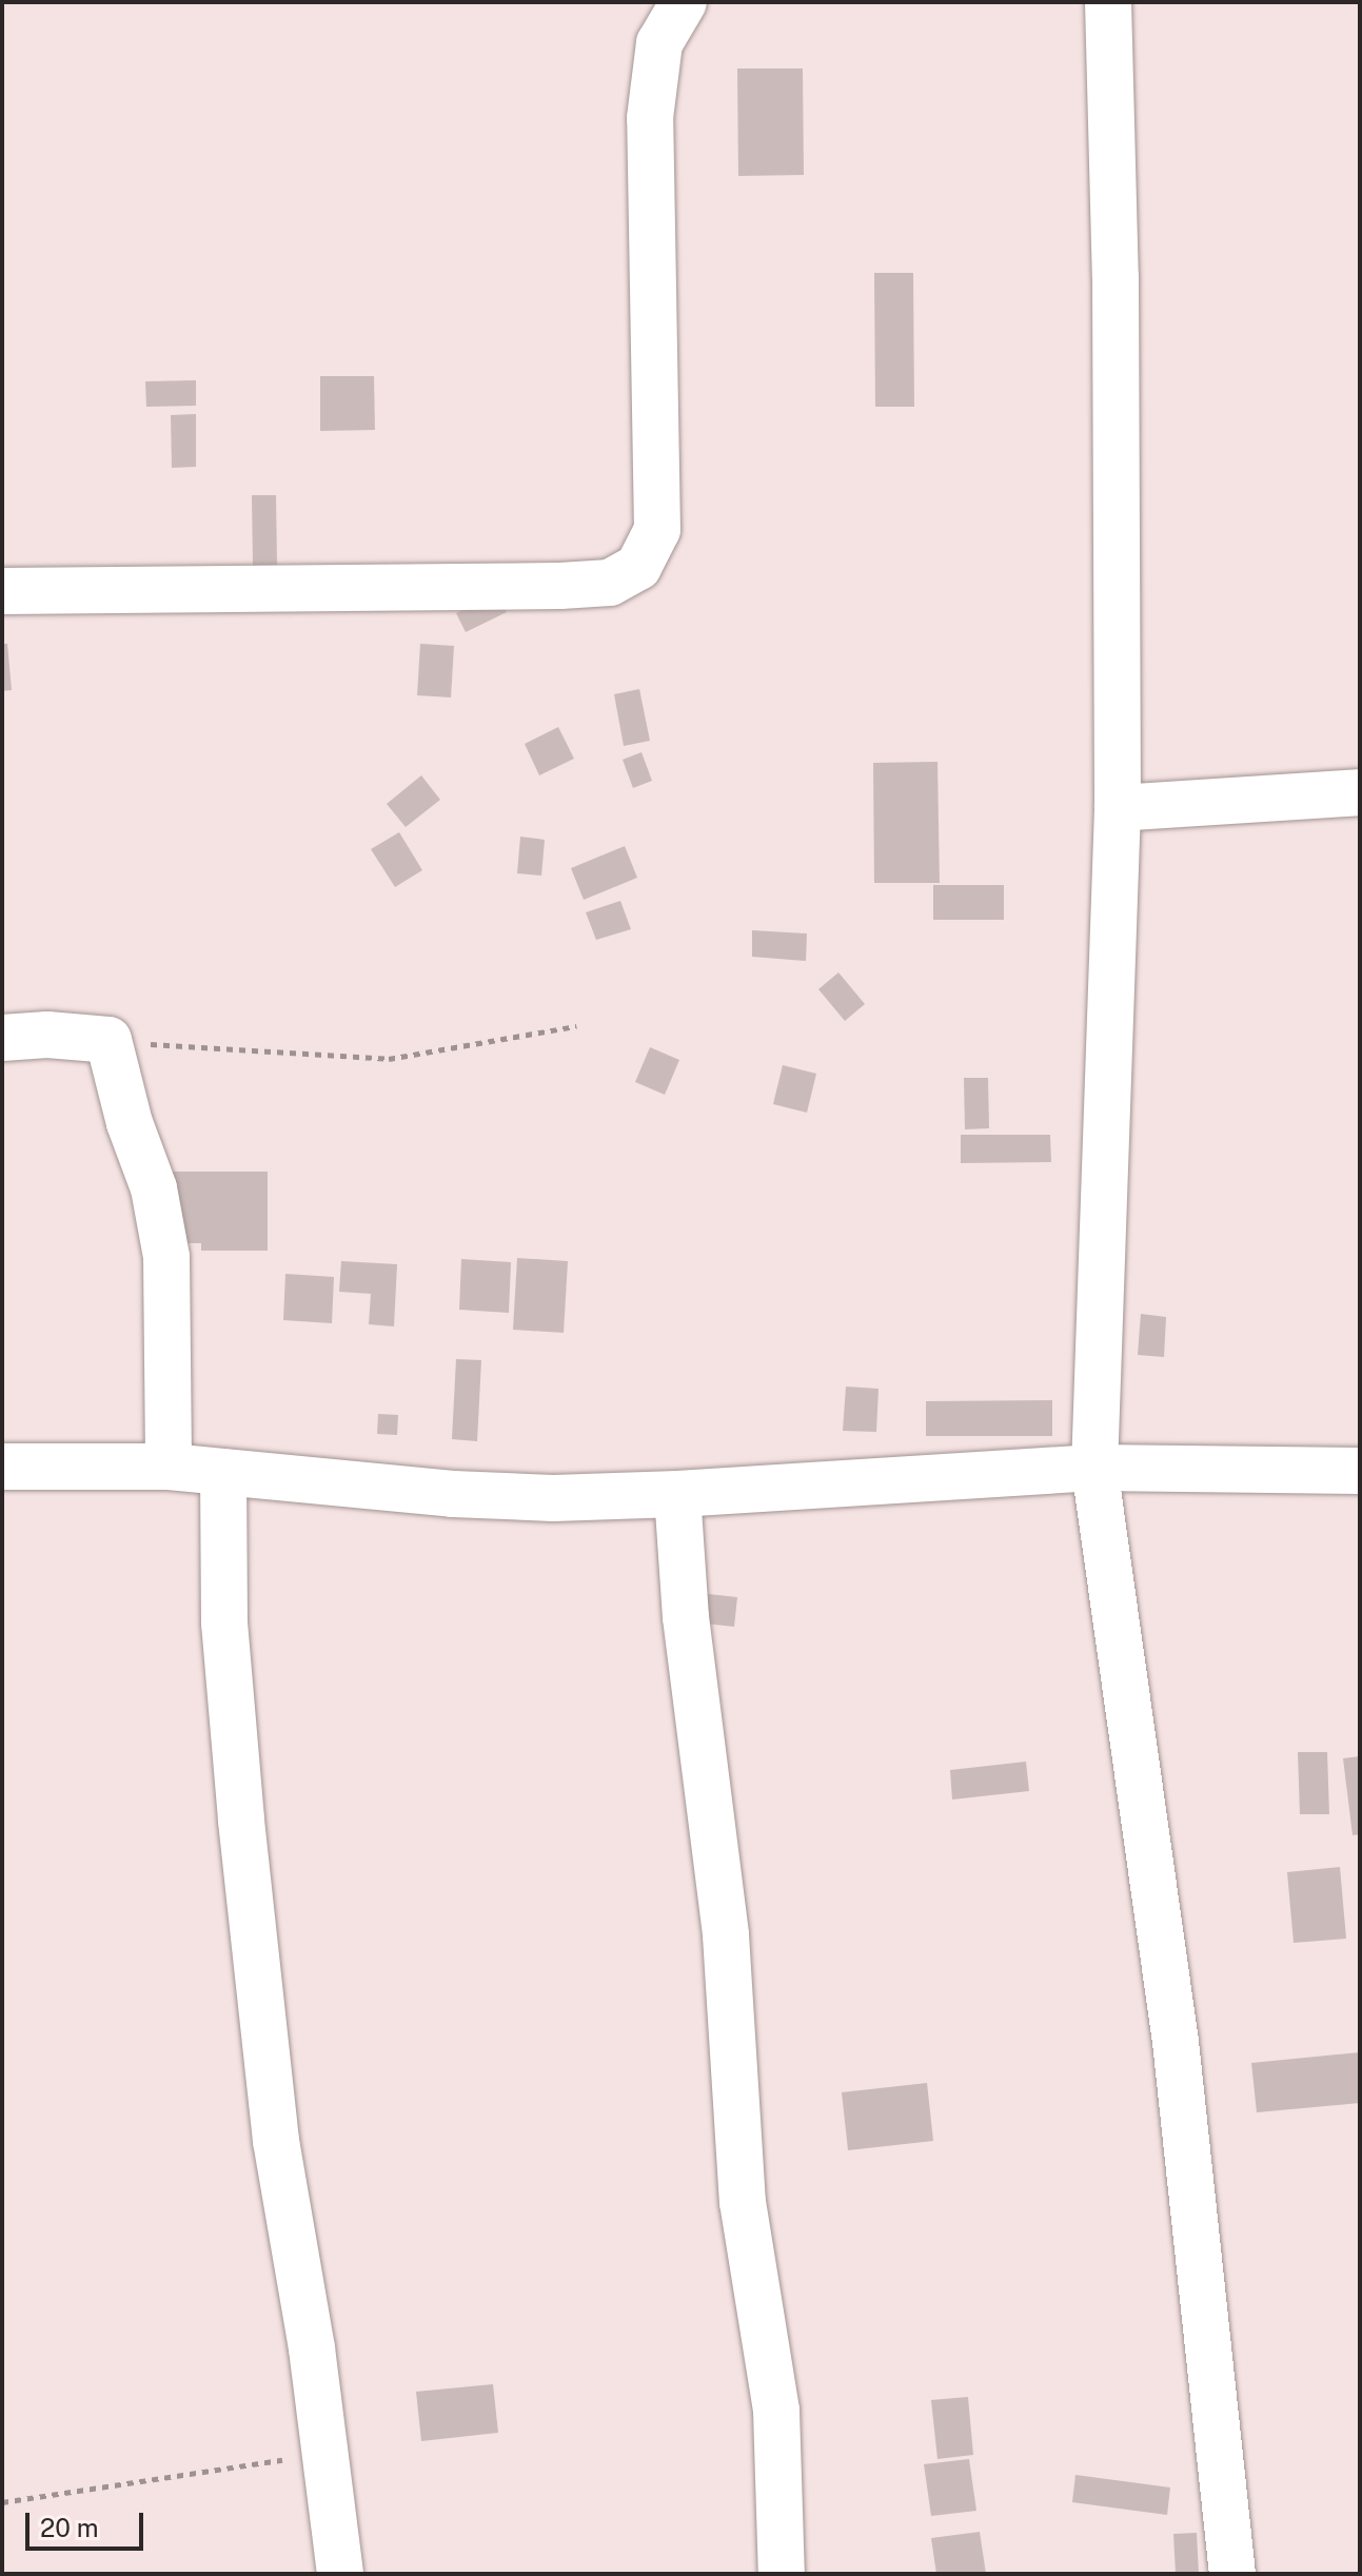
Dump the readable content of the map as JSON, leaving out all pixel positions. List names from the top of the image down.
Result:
{
  "scale_bar": "20 m"
}
